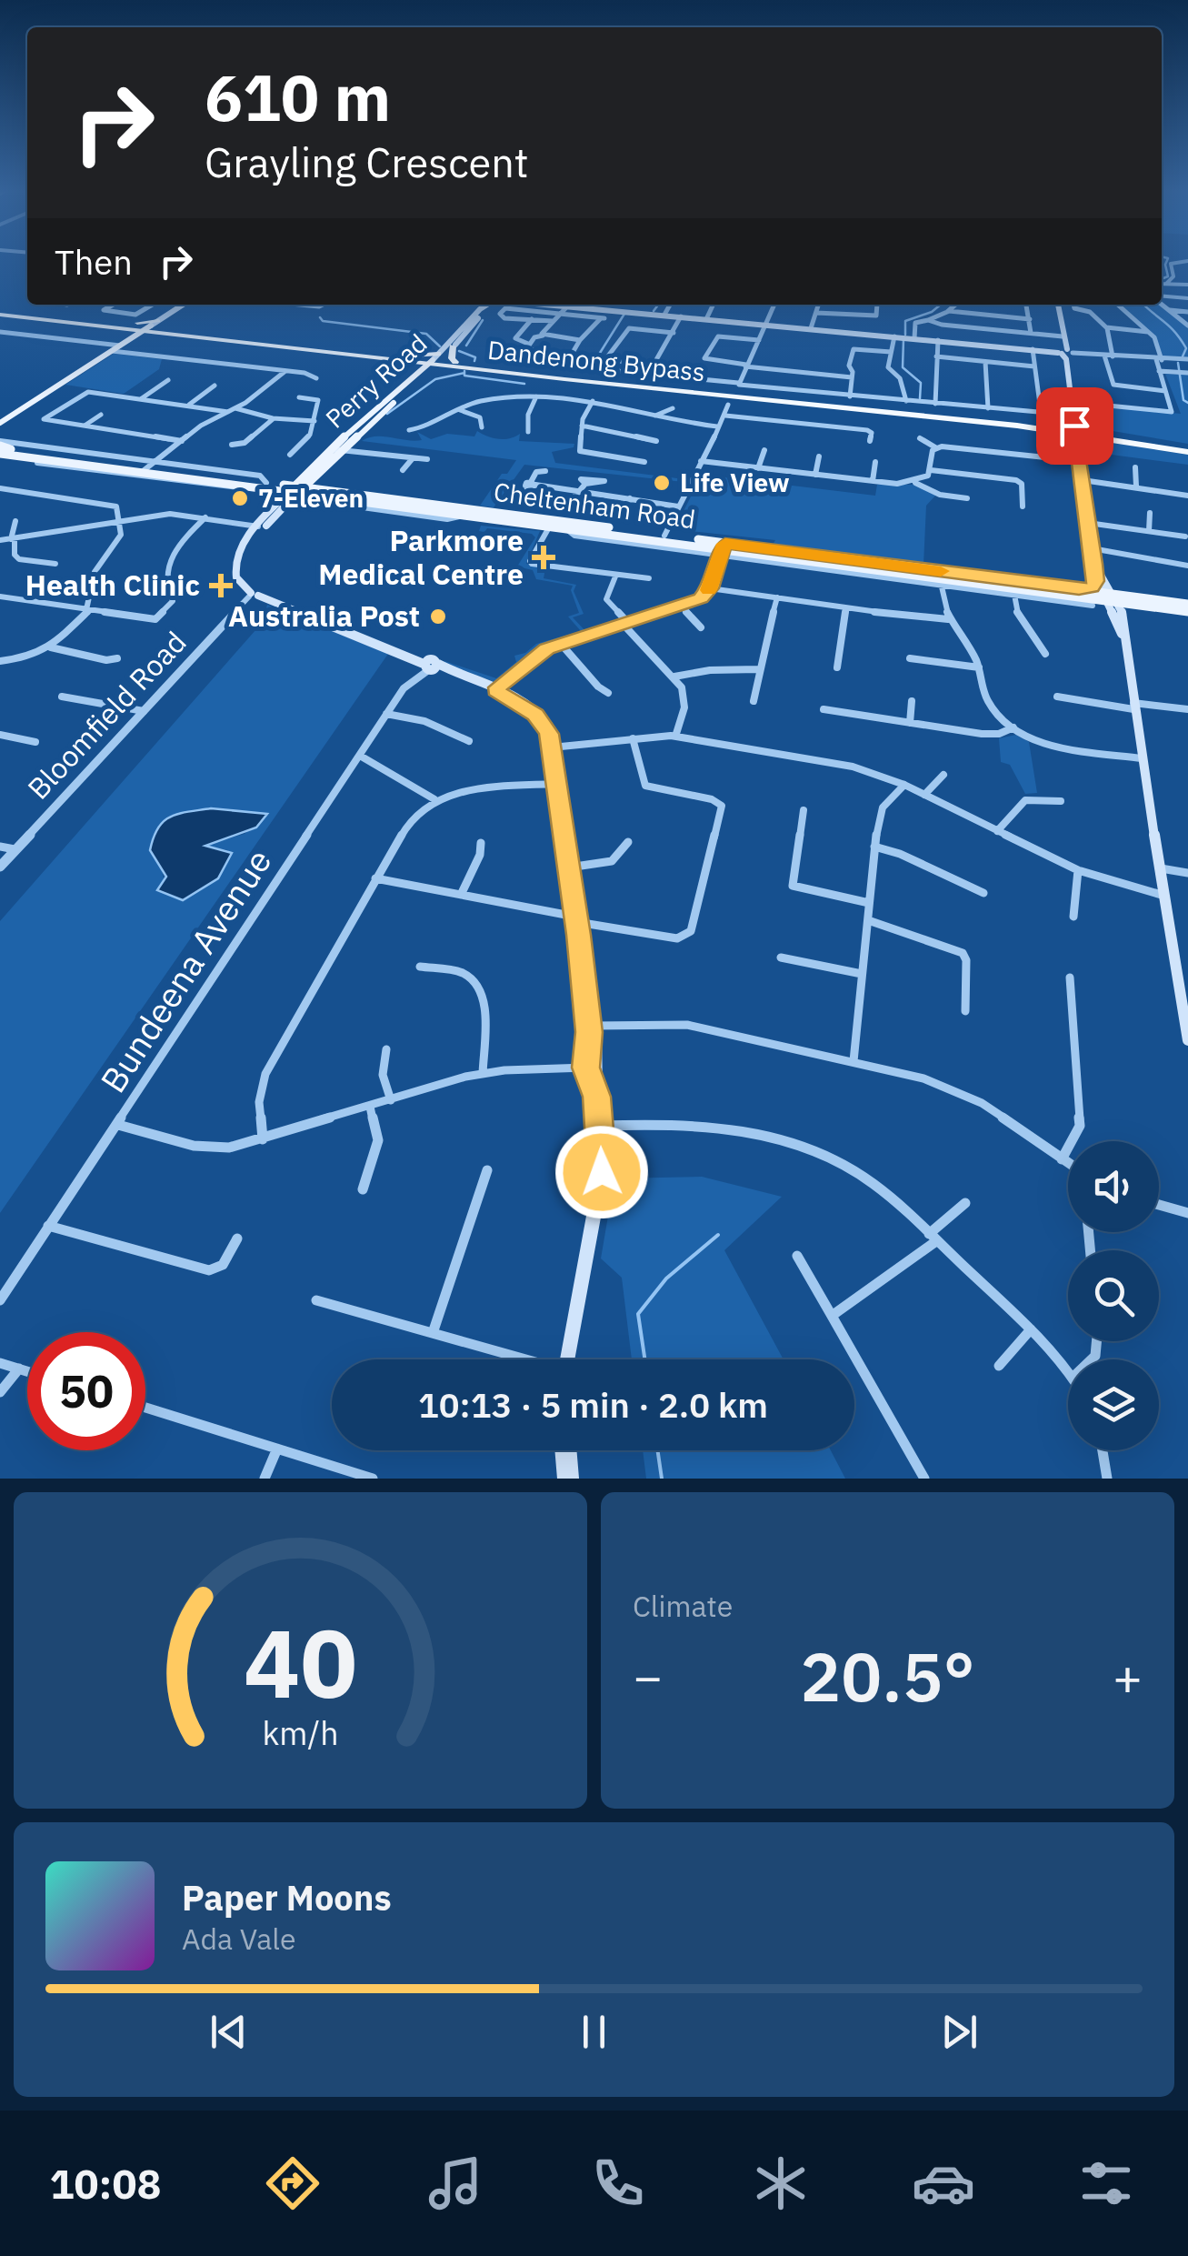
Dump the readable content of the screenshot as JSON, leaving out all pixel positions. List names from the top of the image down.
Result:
{
  "streets": {
    "highway": ["Dandenong Bypass"],
    "main road": ["Perry Road", "Cheltenham Road"],
    "street": ["Bloomfield Road", "Bundeena Avenue"]
  },
  "crossings": [
    ["Dandenong Bypass", "Perry Road"],
    ["Perry Road", "Cheltenham Road"]
  ],
  "places": {
    "other": ["Life View", "7-Eleven", "Australia Post"],
    "health": ["Parkmore Medical Centre", "Health Clinic"]
  },
  "page": {
    "turn": ["610 m", "Grayling Crescent"],
    "then": "Then",
    "limit": "50",
    "trip": "10:13 · 5 min · 2.0 km",
    "tile": "Climate",
    "heat": ["−", "20.5°", "+"],
    "song": ["Paper Moons", "Ada Vale"],
    "tabs": "10:08",
    "gauge": ["40", "km/h"]
  }
}
